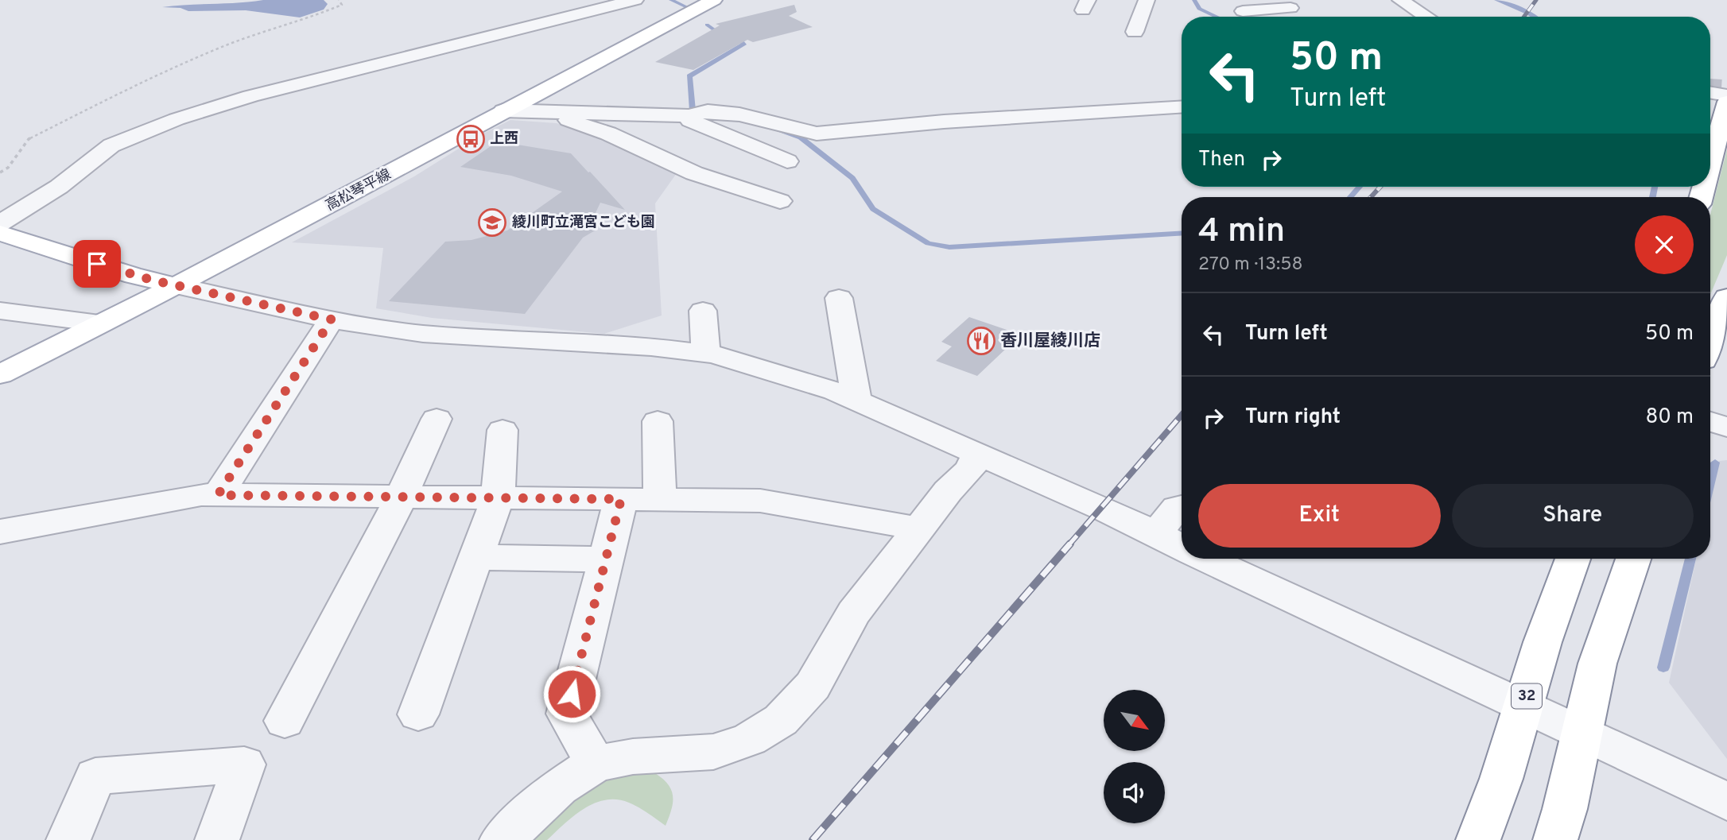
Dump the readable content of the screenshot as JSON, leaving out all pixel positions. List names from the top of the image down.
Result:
{
  "streets": {
    "main road": ["高松琴平線", "32"]
  },
  "places": {
    "bus stop": ["上西"],
    "school or university": ["綾川町立滝宮こども園"],
    "restaurant": ["香川屋綾川店"]
  },
  "north": "bottom right",
  "page": {
    "turn": ["50 m", "Turn left"],
    "then": "Then",
    "heading": ["4 min", "270 m · 13:58"],
    "list": [
      {
        "name": "Turn left",
        "value": "50 m"
      },
      {
        "name": "Turn right",
        "value": "80 m"
      }
    ],
    "buttons": ["Exit", "Share"]
  }
}
